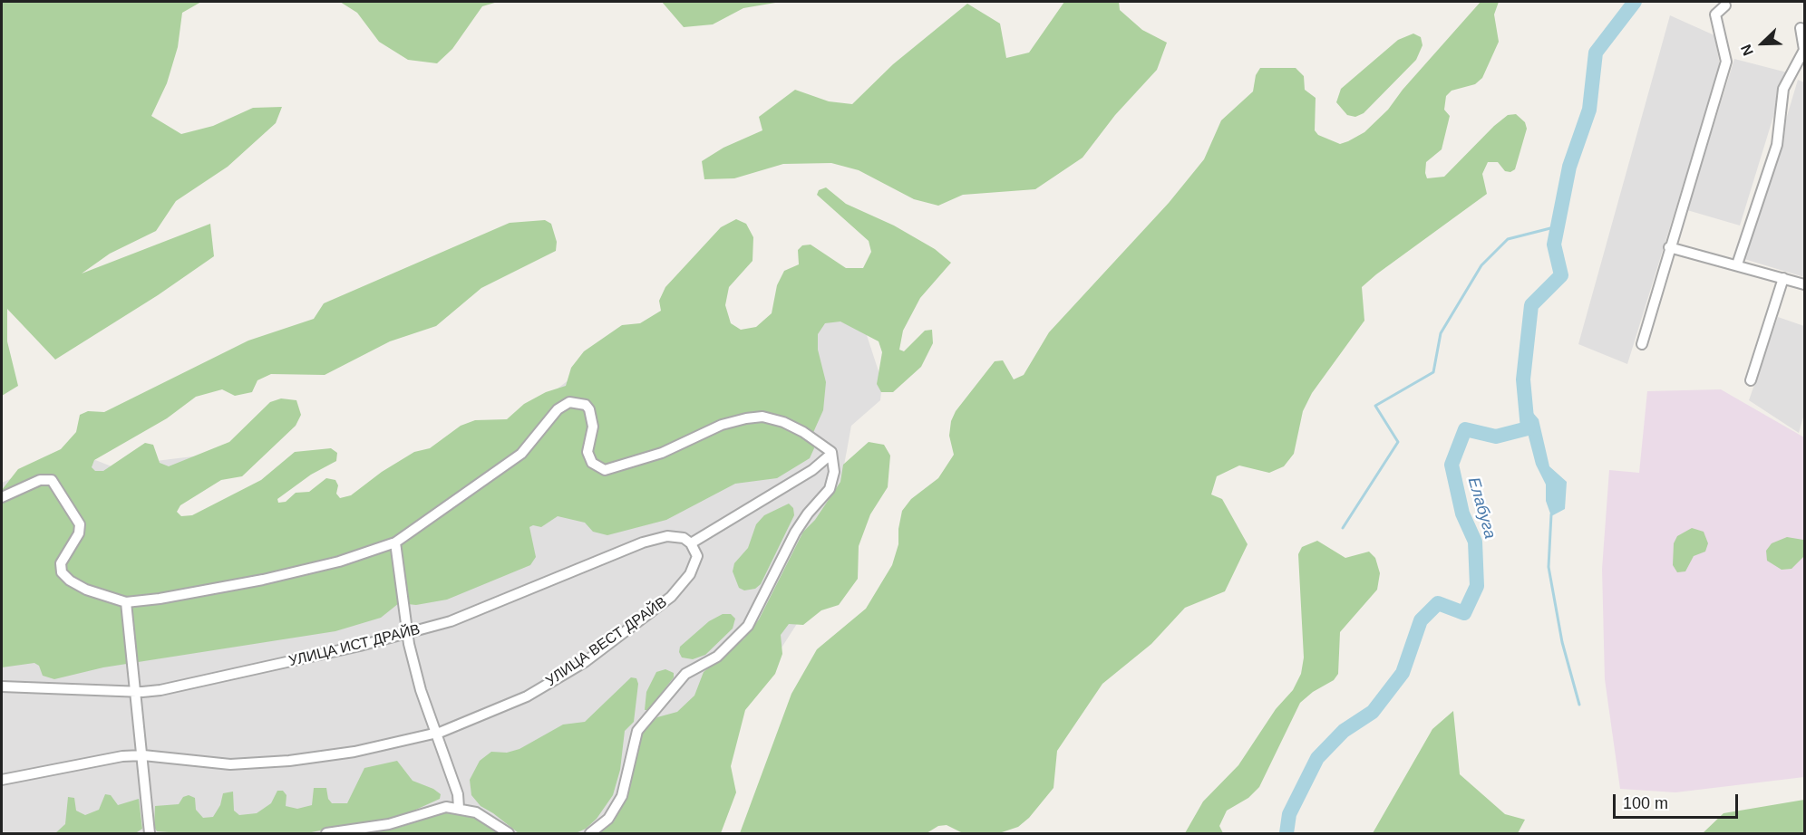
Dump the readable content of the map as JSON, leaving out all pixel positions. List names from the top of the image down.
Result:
{
  "streets": {
    "street": ["УЛИЦА ВЕСТ ДРАЙВ", "УЛИЦА ИСТ ДРАЙВ"]
  },
  "crossings": [
    ["УЛИЦА ВЕСТ ДРАЙВ", "УЛИЦА ИСТ ДРАЙВ"]
  ],
  "water": ["Елабуга"],
  "scale_bar": "100 m",
  "north": "bottom left"
}
